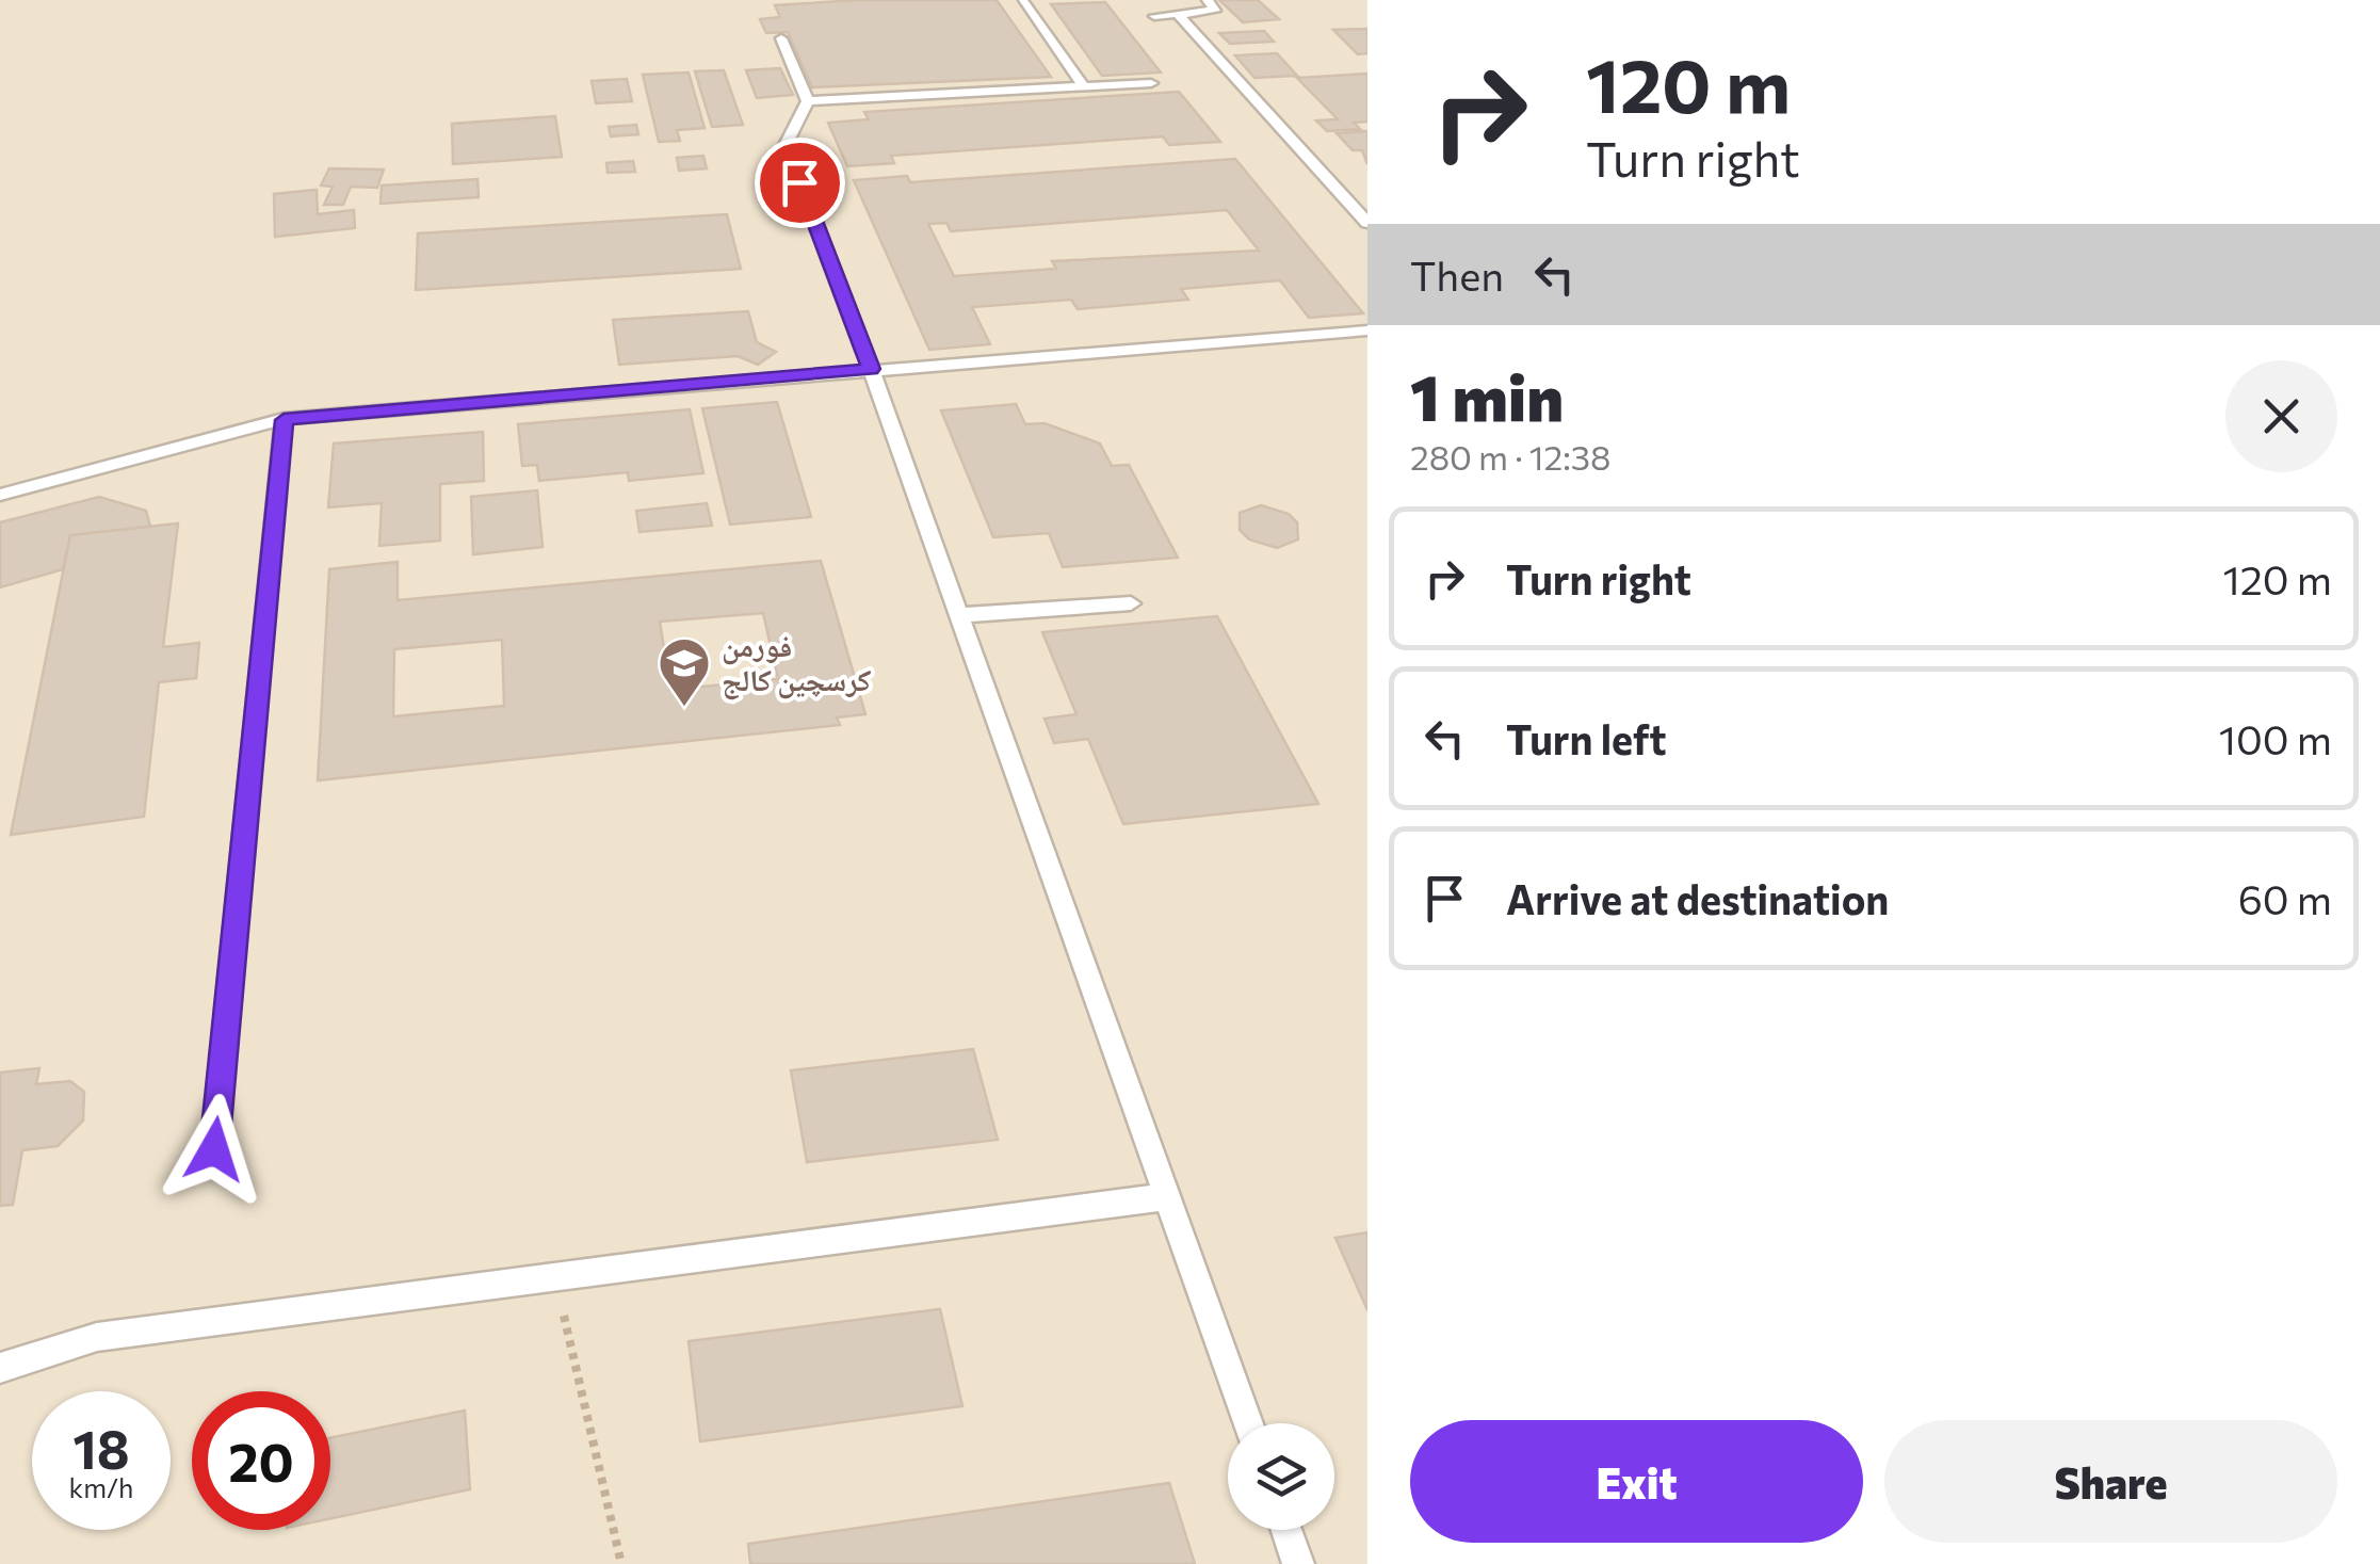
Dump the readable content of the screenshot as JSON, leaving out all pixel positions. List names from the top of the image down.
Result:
{
  "places": {
    "school or university": ["فورمن کرسچین کالج"]
  },
  "page": {
    "turn": ["120 m", "Turn right"],
    "then": "Then",
    "heading": ["1 min", "280 m · 12:38"],
    "list": [
      {
        "name": "Turn right",
        "value": "120 m"
      },
      {
        "name": "Turn left",
        "value": "100 m"
      },
      {
        "name": "Arrive at destination",
        "value": "60 m"
      }
    ],
    "speed": "18 km/h",
    "limit": "20",
    "buttons": ["Exit", "Share"]
  }
}
